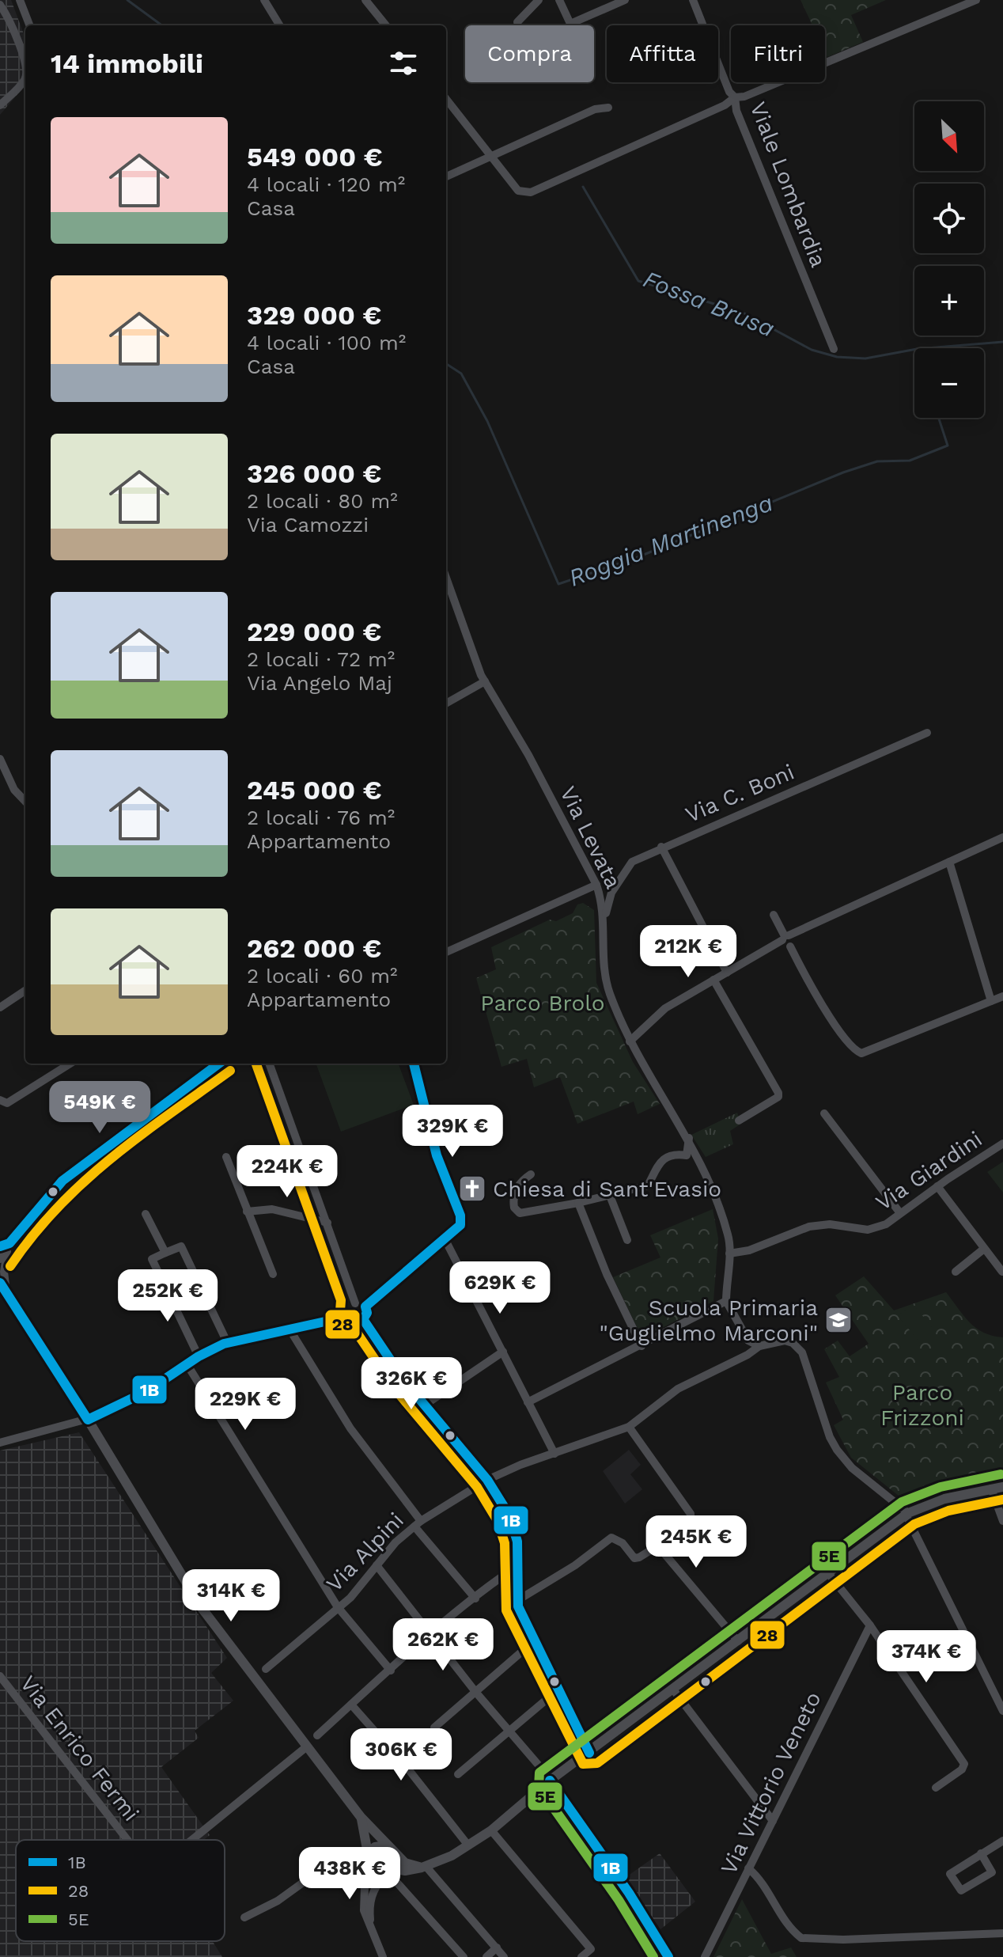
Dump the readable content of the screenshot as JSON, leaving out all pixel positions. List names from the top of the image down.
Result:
{
  "streets": {
    "street": [
      "Viale Lombardia",
      "Via C. Boni",
      "Via Levata",
      "Via Giardini",
      "Via Alpini",
      "Via Enrico Fermi",
      "Via Vittorio Veneto"
    ]
  },
  "crossings": [
    ["Via C. Boni", "Via Levata"],
    ["Via Levata", "Via Giardini"]
  ],
  "water": ["Fossa Brusa", "Roggia Martinenga"],
  "parks": ["Parco Brolo", "Parco Frizzoni"],
  "places": {
    "church": ["Chiesa di Sant'Evasio"],
    "school or university": ["Scuola Primaria \"Guglielmo Marconi\""]
  },
  "lines": ["transit line 1B", "transit line 28", "transit line 5E"],
  "legend": ["1B", "28", "5E"],
  "north": "bottom right",
  "page": {
    "chip": ["Compra", "Affitta", "Filtri"],
    "heading": "14 immobili",
    "map_buttons": ["+", "−"],
    "list": [
      {
        "name": "549 000 €",
        "note": "4 locali · 120 m² · Casa"
      },
      {
        "name": "329 000 €",
        "note": "4 locali · 100 m² · Casa"
      },
      {
        "name": "326 000 €",
        "note": "2 locali · 80 m² · Via Camozzi"
      },
      {
        "name": "229 000 €",
        "note": "2 locali · 72 m² · Via Angelo Maj"
      },
      {
        "name": "245 000 €",
        "note": "2 locali · 76 m² · Appartamento"
      },
      {
        "name": "262 000 €",
        "note": "2 locali · 60 m² · Appartamento"
      }
    ],
    "price": [
      "212K €",
      "549K €",
      "329K €",
      "224K €",
      "629K €",
      "252K €",
      "326K €",
      "229K €",
      "245K €",
      "314K €",
      "262K €",
      "374K €",
      "306K €",
      "438K €"
    ]
  }
}
